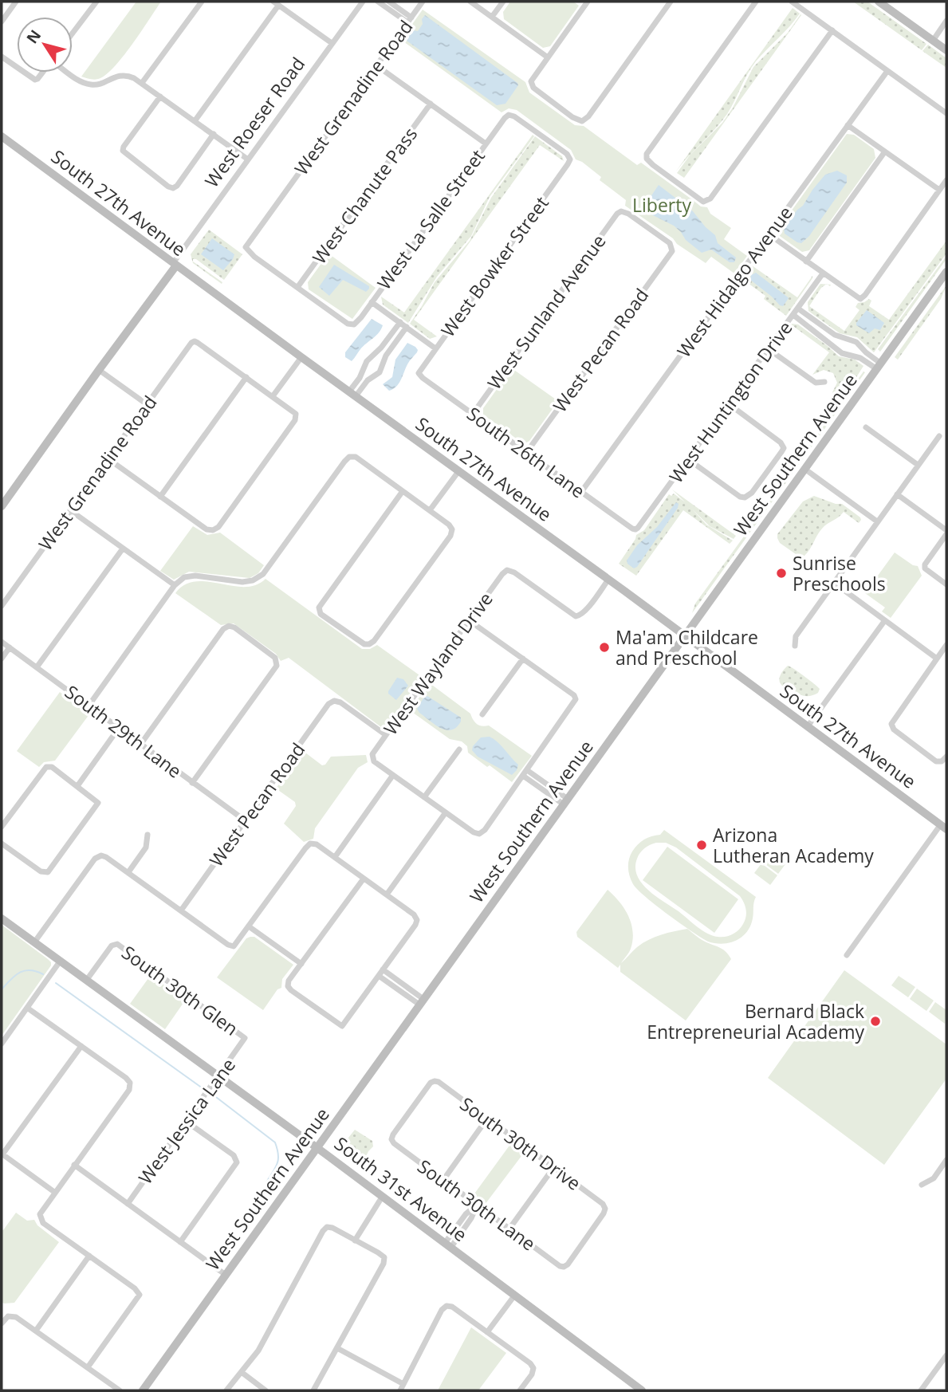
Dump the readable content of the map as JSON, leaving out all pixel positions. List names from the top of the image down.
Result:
{
  "streets": {
    "main road": [
      "West Roeser Road",
      "South 27th Avenue",
      "West Southern Avenue",
      "South 31st Avenue"
    ],
    "street": [
      "West Grenadine Road",
      "West Chanute Pass",
      "West La Salle Street",
      "West Bowker Street",
      "West Hidalgo Avenue",
      "West Sunland Avenue",
      "West Pecan Road",
      "West Huntington Drive",
      "South 26th Lane",
      "West Wayland Drive",
      "South 29th Lane",
      "South 30th Glen",
      "West Jessica Lane",
      "South 30th Drive",
      "South 30th Lane"
    ]
  },
  "crossings": [
    ["West Grenadine Road", "West Chanute Pass"],
    ["West Grenadine Road", "West La Salle Street"],
    ["West Roeser Road", "South 27th Avenue"],
    ["West Chanute Pass", "West La Salle Street"],
    ["South 27th Avenue", "West Southern Avenue"],
    ["South 27th Avenue", "West Wayland Drive"],
    ["West La Salle Street", "West Bowker Street"],
    ["West Bowker Street", "South 26th Lane"],
    ["West Hidalgo Avenue", "South 26th Lane"],
    ["West Sunland Avenue", "West Pecan Road"],
    ["West Sunland Avenue", "South 26th Lane"],
    ["West Pecan Road", "South 26th Lane"],
    ["West Pecan Road", "West Wayland Drive"],
    ["West Pecan Road", "South 29th Lane"],
    ["West Huntington Drive", "South 26th Lane"],
    ["West Southern Avenue", "South 31st Avenue"],
    ["South 30th Glen", "West Jessica Lane"],
    ["South 30th Glen", "South 31st Avenue"],
    ["West Jessica Lane", "South 31st Avenue"],
    ["South 30th Drive", "South 30th Lane"]
  ],
  "parks": ["Liberty"],
  "places": [
    "Sunrise Preschools",
    "Ma'am Childcare and Preschool",
    "Arizona Lutheran Academy",
    "Bernard Black Entrepreneurial Academy"
  ],
  "north": "top left"
}
